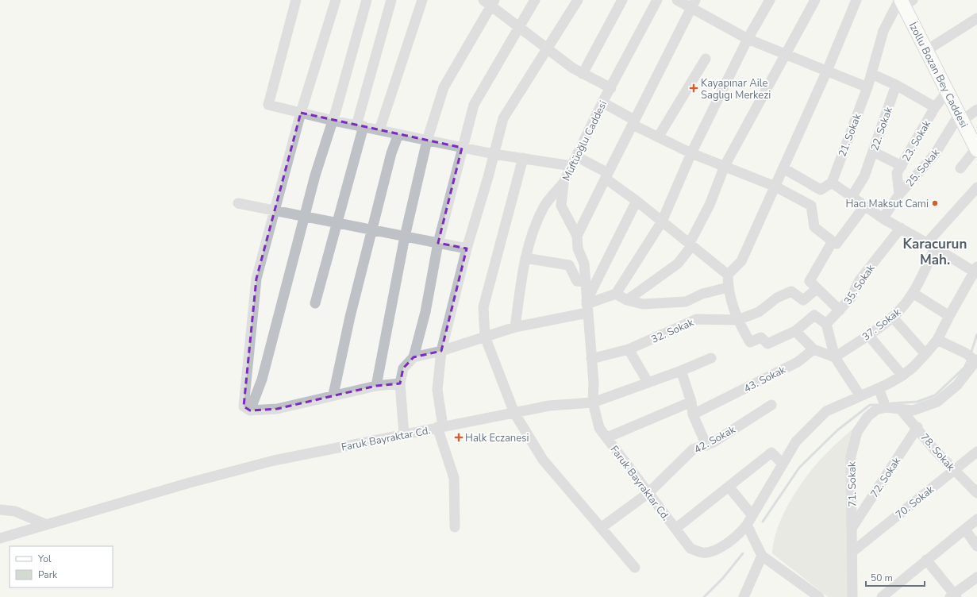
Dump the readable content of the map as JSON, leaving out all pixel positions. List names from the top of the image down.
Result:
{
  "streets": {
    "main road": ["İzollu Bozan Bey Caddesi"],
    "street": [
      "22. Sokak",
      "21. Sokak",
      "Müftüoğlu Caddesi",
      "23. Sokak",
      "25. Sokak",
      "35. Sokak",
      "37. Sokak",
      "32. Sokak",
      "43. Sokak",
      "Faruk Bayraktar Cd.",
      "42. Sokak",
      "78. Sokak",
      "72. Sokak",
      "71. Sokak",
      "70. Sokak"
    ]
  },
  "crossings": [
    ["İzollu Bozan Bey Caddesi", "21. Sokak"],
    ["İzollu Bozan Bey Caddesi", "23. Sokak"],
    ["İzollu Bozan Bey Caddesi", "25. Sokak"],
    ["Müftüoğlu Caddesi", "32. Sokak"],
    ["Müftüoğlu Caddesi", "Faruk Bayraktar Cd."],
    ["23. Sokak", "25. Sokak"],
    ["Faruk Bayraktar Cd.", "42. Sokak"],
    ["Faruk Bayraktar Cd.", "71. Sokak"],
    ["78. Sokak", "72. Sokak"],
    ["78. Sokak", "70. Sokak"],
    ["72. Sokak", "71. Sokak"],
    ["71. Sokak", "70. Sokak"]
  ],
  "districts": ["Karacurun Mah."],
  "places": {
    "health": ["Kayapınar Aile Saglıgı Merkezi", "Halk Eczanesi"],
    "other": ["Hacı Maksut Cami"]
  },
  "legend": ["Yol", "Park"],
  "scale_bar": "50 m"
}
